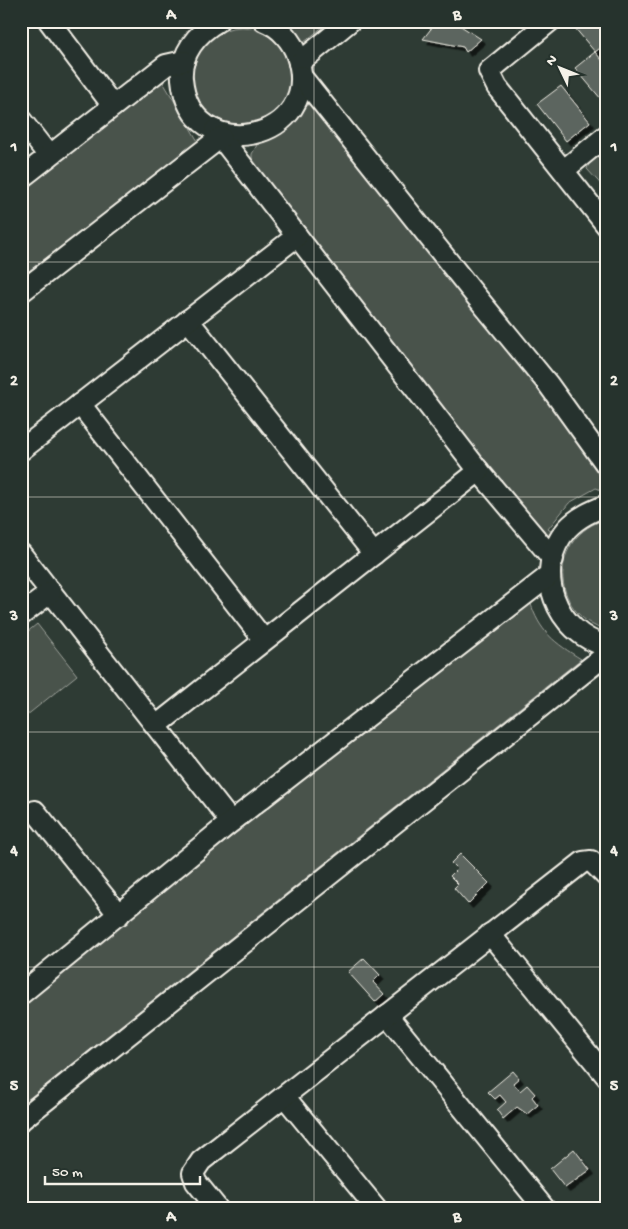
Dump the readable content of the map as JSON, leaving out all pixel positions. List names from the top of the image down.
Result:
{
  "scale_bar": "50 m",
  "north": "top left",
  "grid": {
    "columns": ["A", "B"],
    "rows": [
      "1",
      "2",
      "3",
      "4",
      "5"
    ]
  }
}
